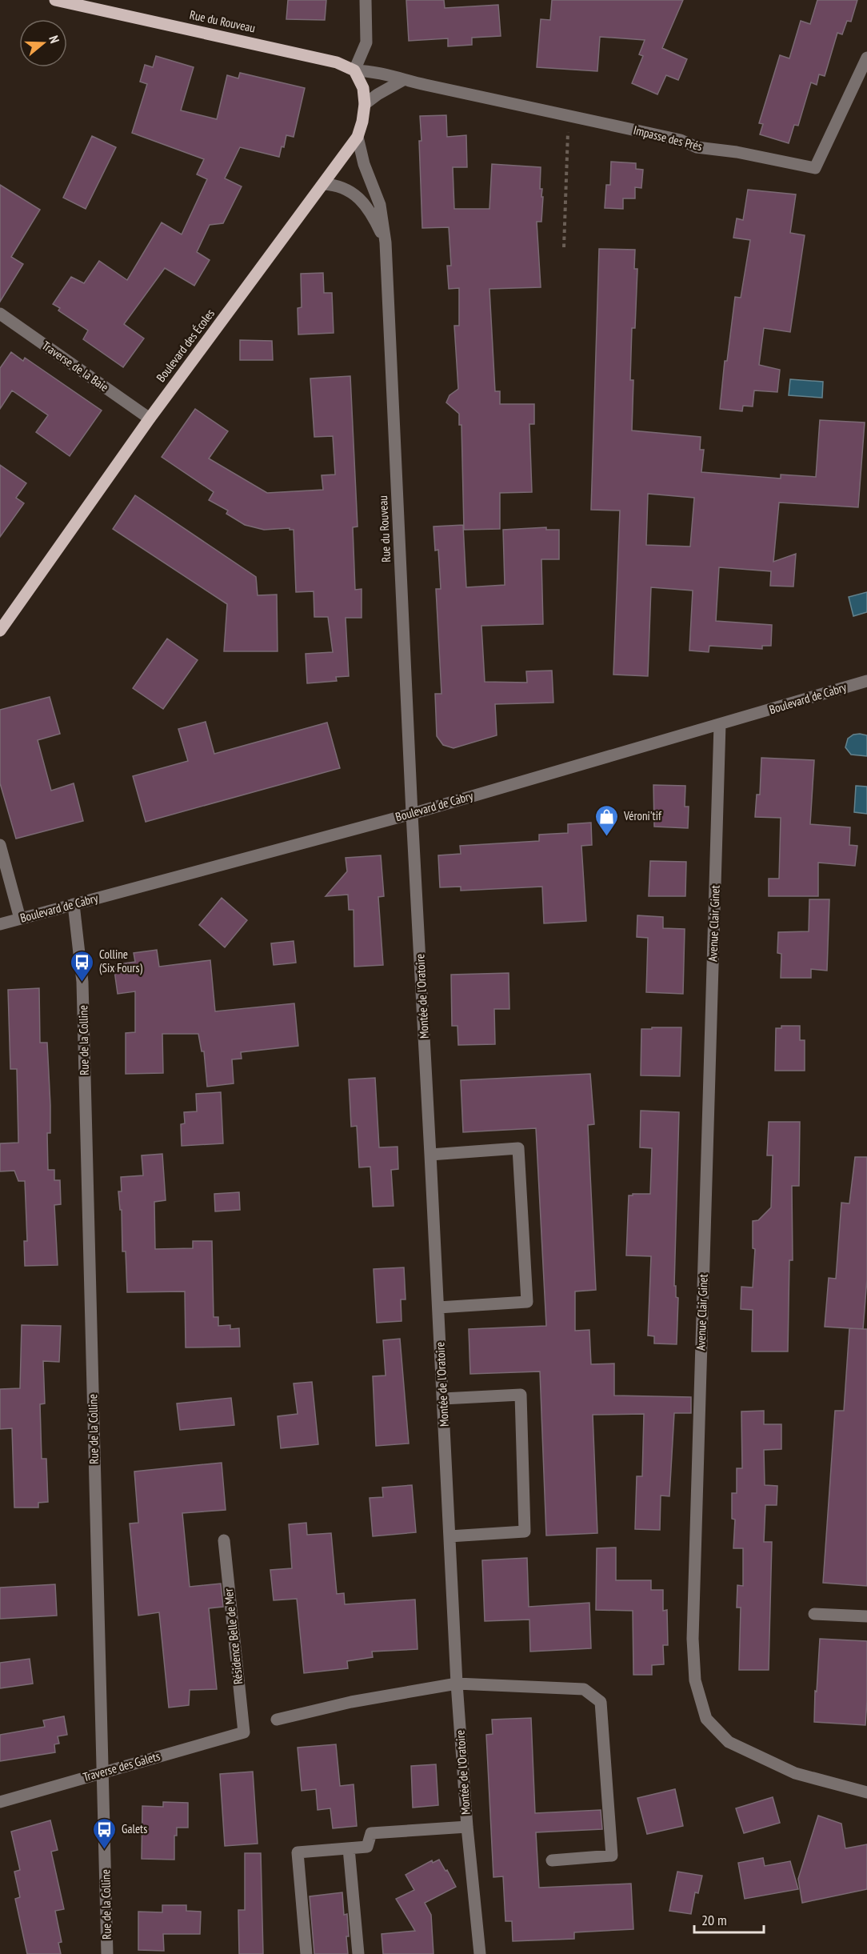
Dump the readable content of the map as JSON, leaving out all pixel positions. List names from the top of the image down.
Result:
{
  "streets": {
    "main road": ["Rue du Rouveau", "Boulevard des Écoles"],
    "street": [
      "Impasse des Prés",
      "Traverse de la Baie",
      "Boulevard de Cabry",
      "Avenue Clair Ginet",
      "Montée de l'Oratoire",
      "Rue de la Colline",
      "Résidence Belle de Mer",
      "Traverse des Galets"
    ]
  },
  "crossings": [
    ["Rue du Rouveau", "Impasse des Prés"],
    ["Rue du Rouveau", "Boulevard des Écoles"],
    ["Rue du Rouveau", "Boulevard de Cabry"],
    ["Rue du Rouveau", "Montée de l'Oratoire"],
    ["Impasse des Prés", "Boulevard des Écoles"],
    ["Boulevard des Écoles", "Traverse de la Baie"],
    ["Boulevard de Cabry", "Avenue Clair Ginet"],
    ["Boulevard de Cabry", "Montée de l'Oratoire"],
    ["Boulevard de Cabry", "Rue de la Colline"],
    ["Rue de la Colline", "Traverse des Galets"],
    ["Résidence Belle de Mer", "Traverse des Galets"]
  ],
  "places": {
    "shop": ["Véroni'tif"],
    "bus stop": ["Colline (Six Fours)", "Galets"]
  },
  "scale_bar": "20 m",
  "north": "right"
}
